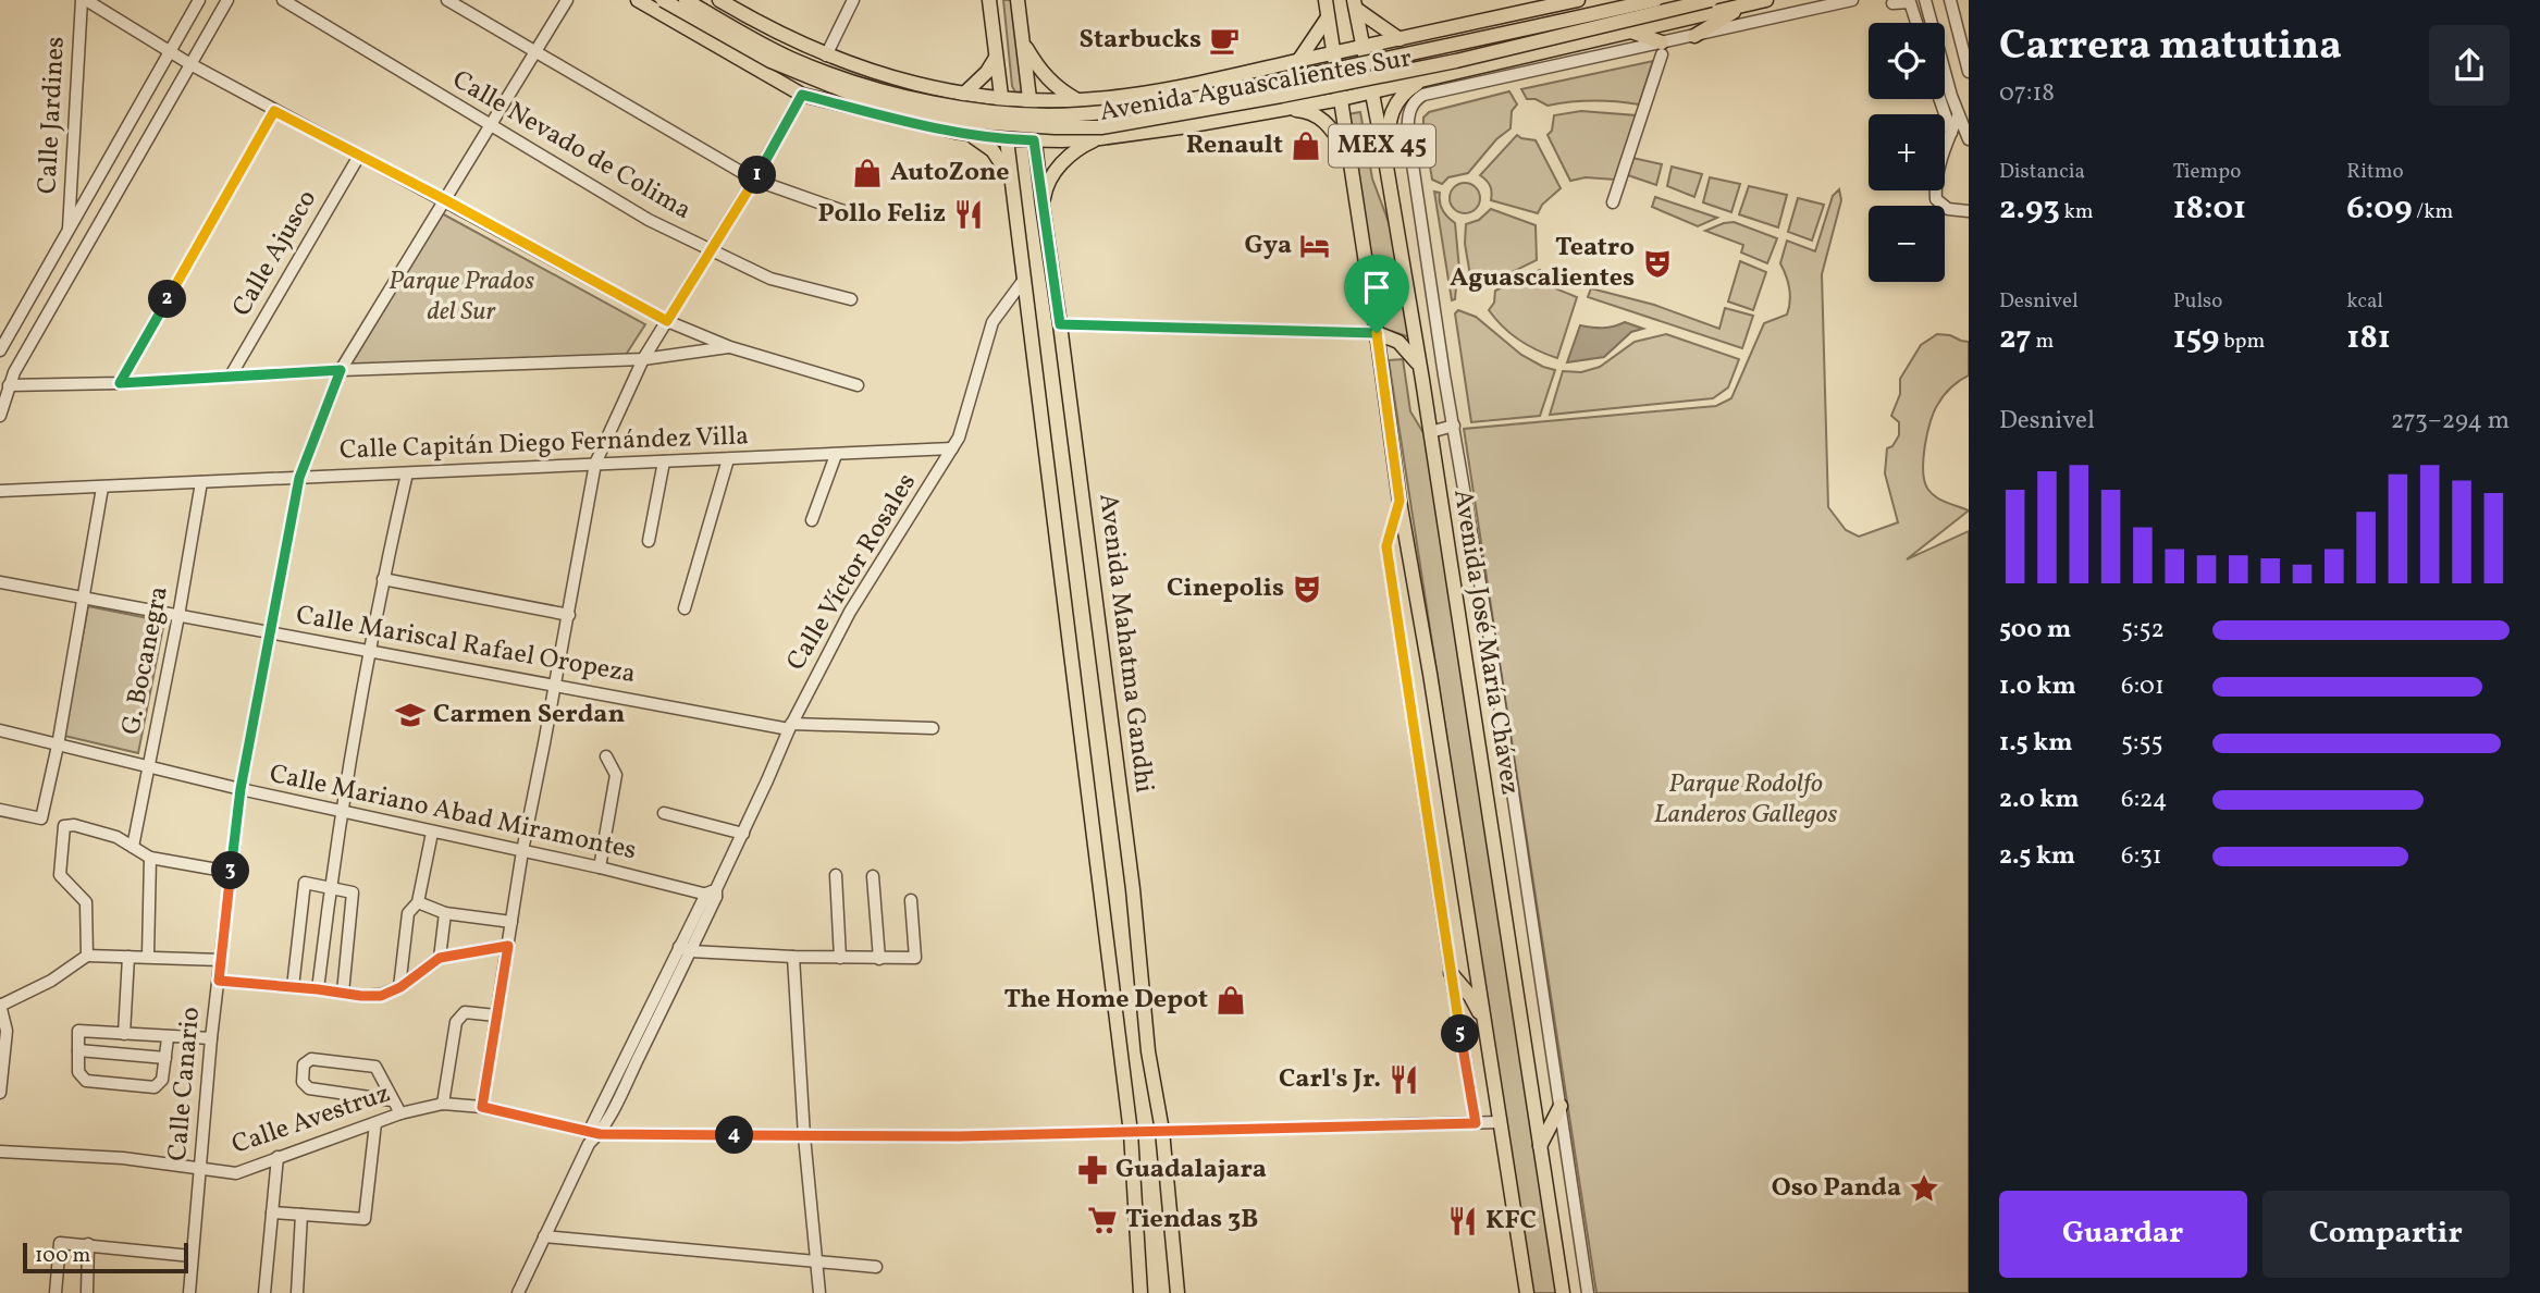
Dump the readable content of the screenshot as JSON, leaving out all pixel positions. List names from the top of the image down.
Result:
{
  "streets": {
    "main road": [
      "Avenida Aguascalientes Sur",
      "MEX 45",
      "Avenida José María Chávez",
      "Avenida Mahatma Gandhi"
    ],
    "street": [
      "Calle Jardines",
      "Calle Nevado de Colima",
      "Calle Ajusco",
      "Calle Capitán Diego Fernández Villa",
      "Calle Víctor Rosales",
      "Calle Mariscal Rafael Oropeza",
      "G. Bocanegra",
      "Calle Mariano Abad Miramontes",
      "Calle Canario",
      "Calle Avestruz"
    ]
  },
  "crossings": [
    ["Avenida Aguascalientes Sur", "MEX 45"],
    ["Avenida Aguascalientes Sur", "Avenida José María Chávez"],
    ["Avenida Aguascalientes Sur", "Avenida Mahatma Gandhi"],
    ["Calle Nevado de Colima", "Calle Canario"],
    ["MEX 45", "Calle Avestruz"],
    ["Calle Capitán Diego Fernández Villa", "Calle Víctor Rosales"],
    ["Calle Capitán Diego Fernández Villa", "G. Bocanegra"],
    ["Calle Capitán Diego Fernández Villa", "Calle Canario"],
    ["Calle Víctor Rosales", "Avenida Mahatma Gandhi"],
    ["Calle Víctor Rosales", "Calle Mariscal Rafael Oropeza"],
    ["Calle Víctor Rosales", "Calle Mariano Abad Miramontes"],
    ["Calle Víctor Rosales", "Calle Avestruz"],
    ["Avenida Mahatma Gandhi", "Calle Avestruz"],
    ["Calle Mariscal Rafael Oropeza", "G. Bocanegra"],
    ["Calle Mariscal Rafael Oropeza", "Calle Canario"],
    ["G. Bocanegra", "Calle Mariano Abad Miramontes"],
    ["Calle Mariano Abad Miramontes", "Calle Canario"],
    ["Calle Canario", "Calle Avestruz"]
  ],
  "parks": ["Parque Prados del Sur", "Parque Rodolfo Landeros Gallegos"],
  "places": {
    "cafe": ["Starbucks"],
    "shop": ["Renault", "AutoZone", "The Home Depot"],
    "restaurant": ["Pollo Feliz", "Carl's Jr.", "KFC"],
    "hotel": ["Gya"],
    "theatre": ["Teatro Aguascalientes", "Cinepolis"],
    "school or university": ["Carmen Serdan"],
    "pharmacy": ["Guadalajara"],
    "place": ["Oso Panda"],
    "supermarket": ["Tiendas 3B"]
  },
  "scale_bar": "100 m",
  "page": {
    "heading": ["Carrera matutina", "07:18"],
    "map_buttons": ["+", "−"],
    "stats": [
      ["Distancia", "2.93 km"],
      ["Tiempo", "18:01"],
      ["Ritmo", "6:09 /km"],
      ["Desnivel", "27 m"],
      ["Pulso", "159 bpm"],
      ["kcal", "181"]
    ],
    "pins": [
      "1",
      "2",
      "3",
      "5",
      "4"
    ],
    "chart": ["Desnivel", "273–294 m"],
    "list": [
      {
        "name": "500 m",
        "note": "5:52"
      },
      {
        "name": "1.0 km",
        "note": "6:01"
      },
      {
        "name": "1.5 km",
        "note": "5:55"
      },
      {
        "name": "2.0 km",
        "note": "6:24"
      },
      {
        "name": "2.5 km",
        "note": "6:31"
      }
    ],
    "buttons": ["Guardar", "Compartir"],
    "scale": "100 m"
  }
}
